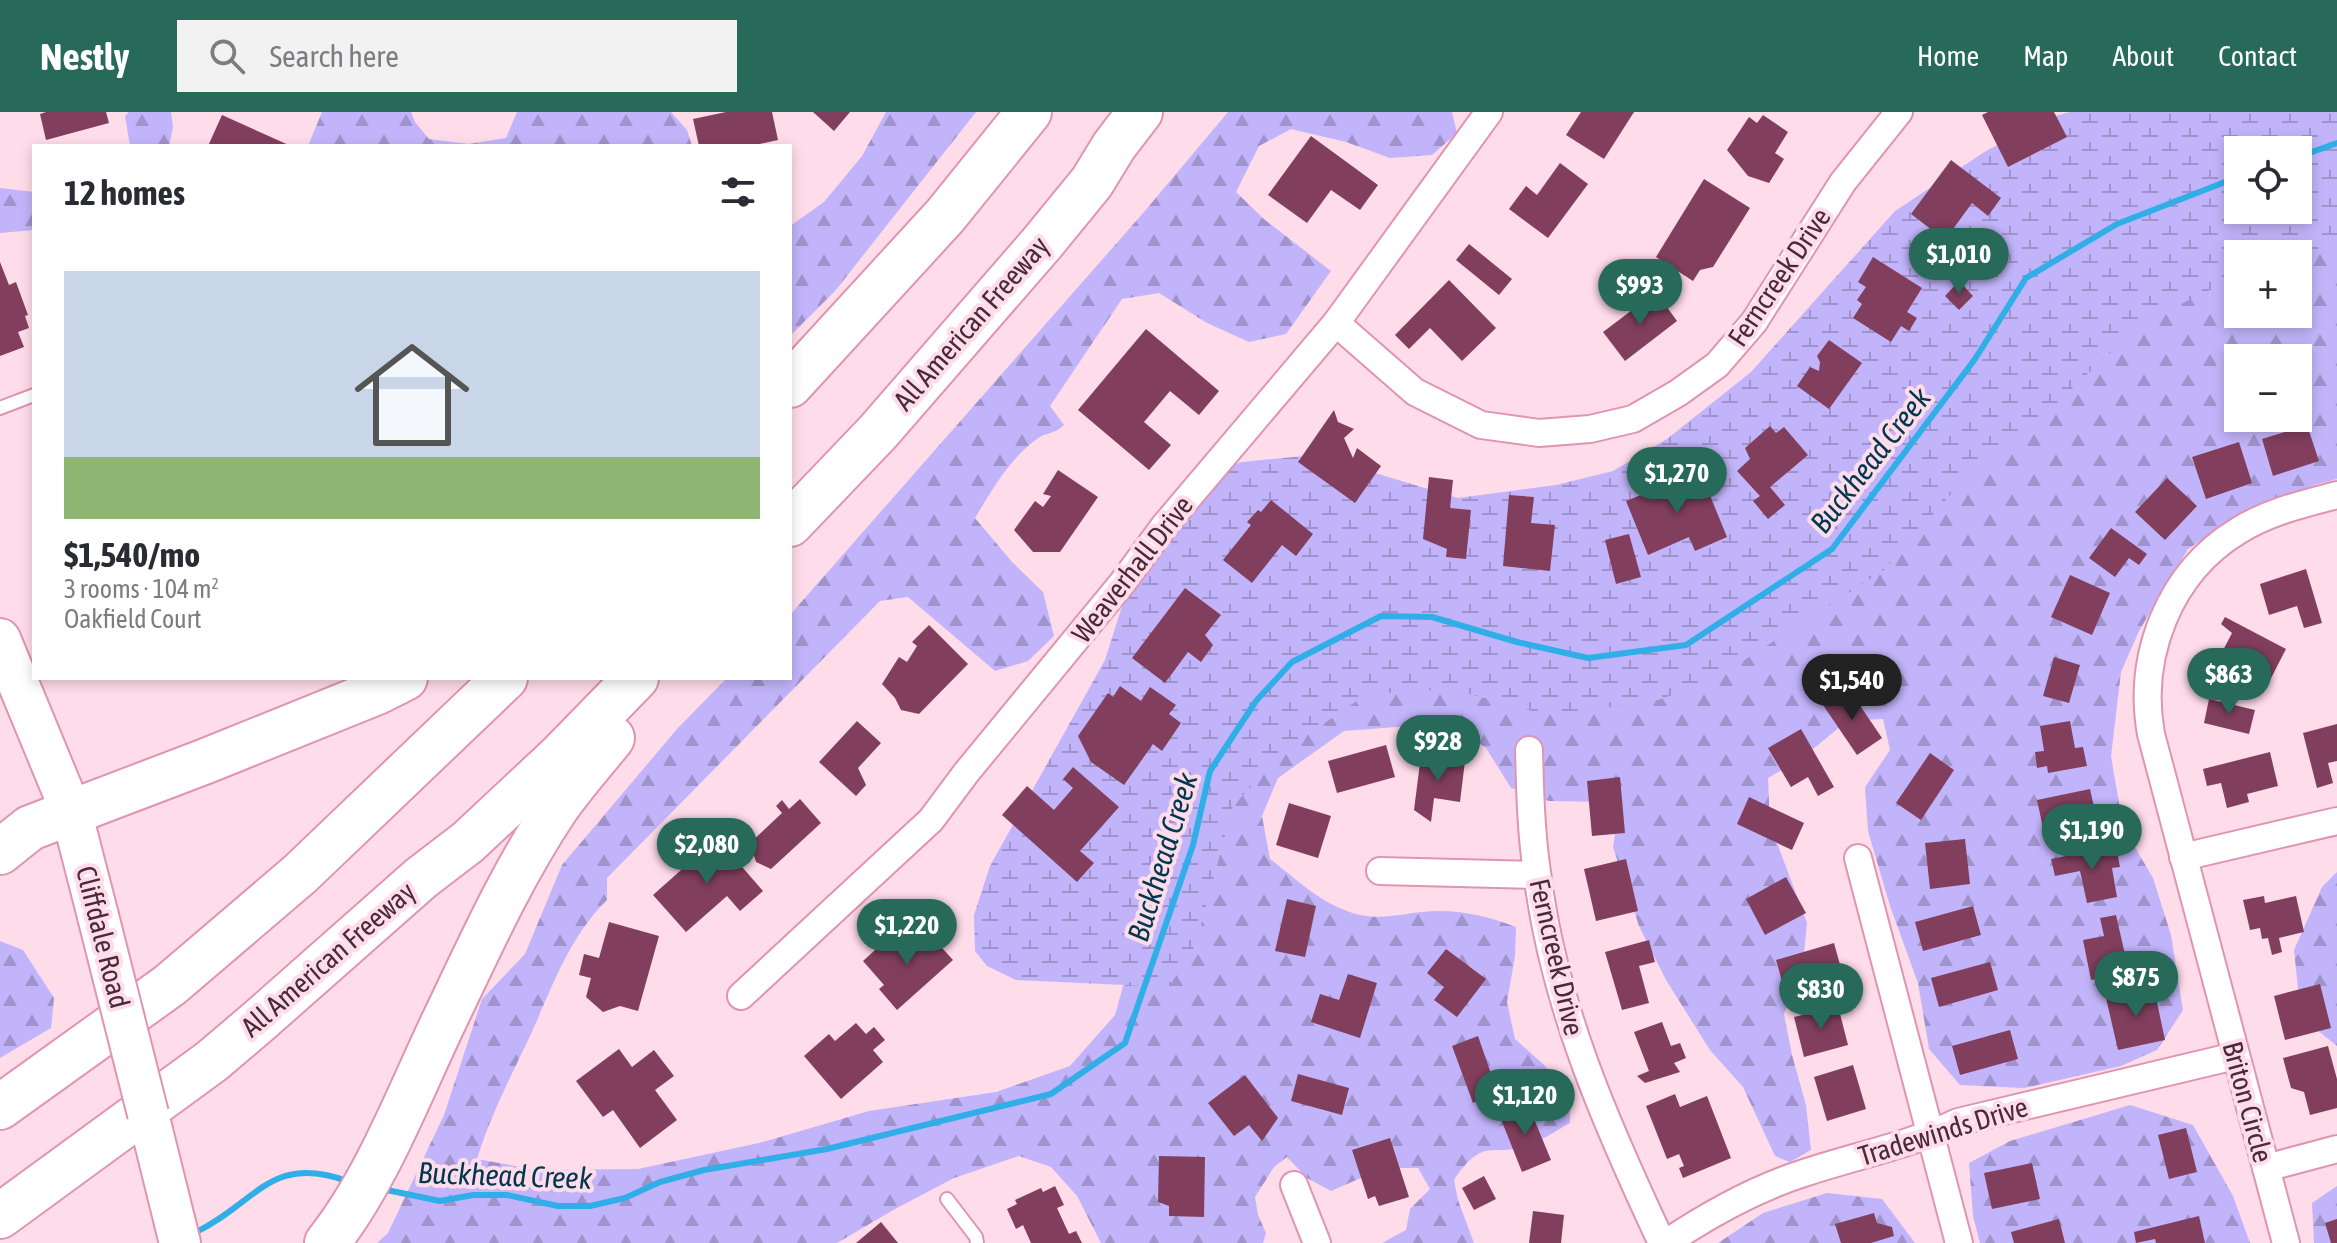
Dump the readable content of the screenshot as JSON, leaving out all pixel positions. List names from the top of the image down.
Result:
{
  "streets": {
    "highway": ["All American Freeway"],
    "main road": ["Cliffdale Road"],
    "street": [
      "Ferncreek Drive",
      "Weaverhall Drive",
      "Briton Circle",
      "Tradewinds Drive"
    ]
  },
  "crossings": [
    ["Ferncreek Drive", "Weaverhall Drive"],
    ["Ferncreek Drive", "Tradewinds Drive"],
    ["Briton Circle", "Tradewinds Drive"]
  ],
  "water": ["Buckhead Creek"],
  "page": {
    "header": "Nestly",
    "search": "Search here",
    "nav": [
      "Home",
      "Map",
      "About",
      "Contact"
    ],
    "map_buttons": ["+", "−"],
    "heading": "12 homes",
    "price": [
      "$1,010",
      "$993",
      "$1,270",
      "$863",
      "$1,540",
      "$928",
      "$1,190",
      "$2,080",
      "$1,220",
      "$875",
      "$830",
      "$1,120"
    ],
    "list": [
      {
        "name": "$1,540/mo",
        "note": "3 rooms · 104 m² · Oakfield Court"
      }
    ]
  }
}
